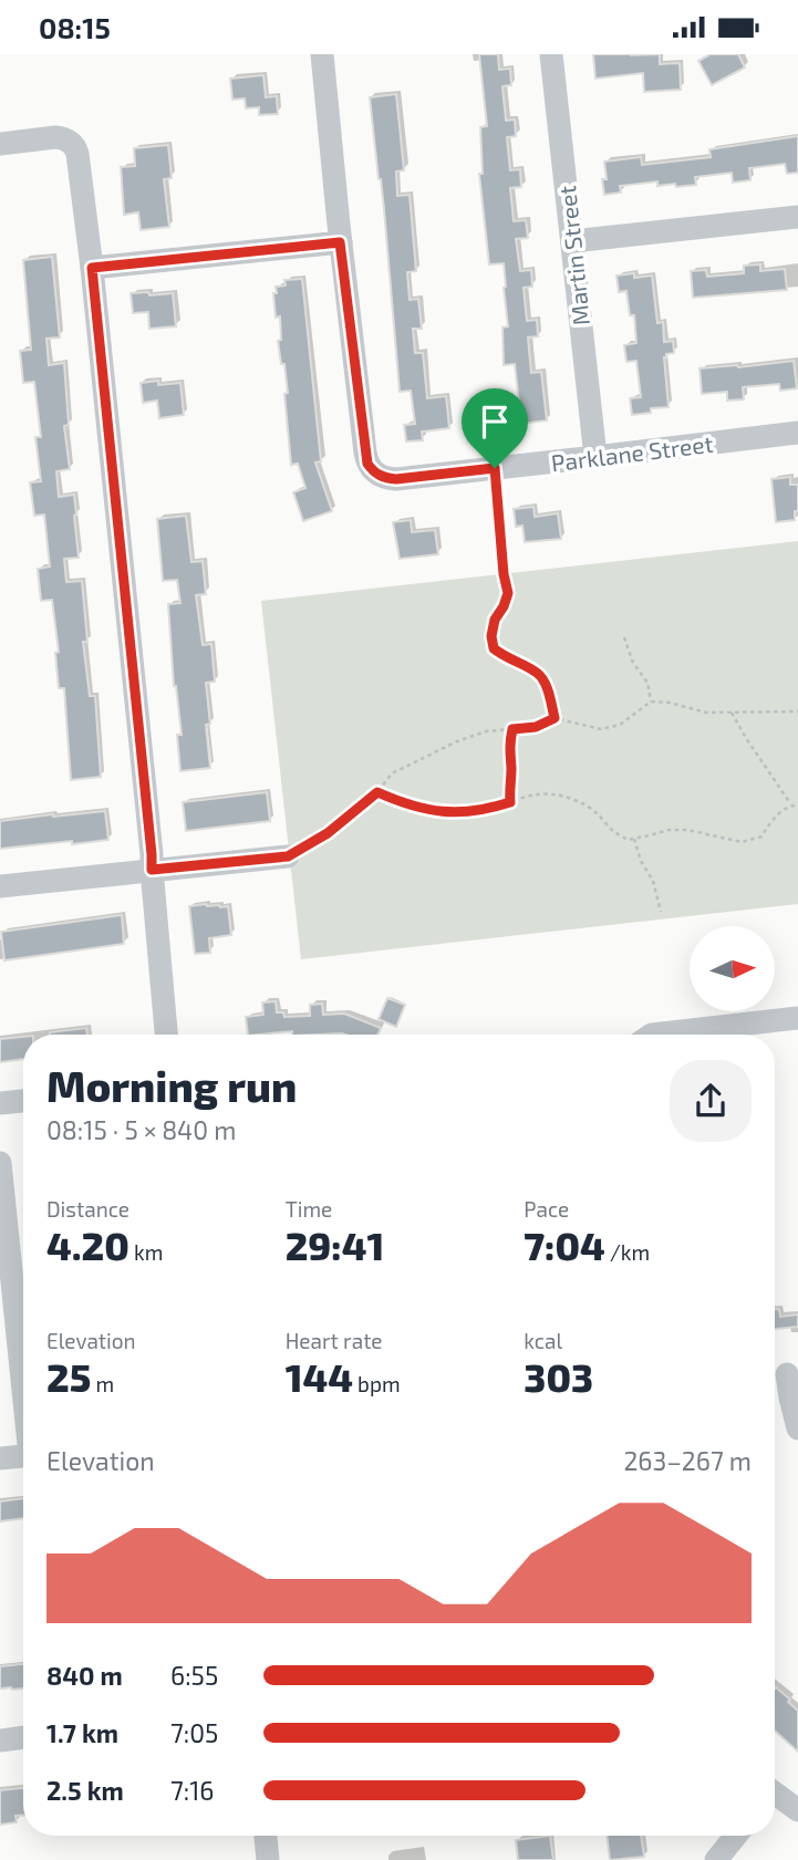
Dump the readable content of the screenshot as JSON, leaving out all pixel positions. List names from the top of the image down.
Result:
{
  "streets": {
    "street": ["Martin Street", "Parklane Street"]
  },
  "crossings": [
    ["Martin Street", "Parklane Street"]
  ],
  "north": "right",
  "page": {
    "status": "08:15",
    "heading": ["Morning run", "08:15 · 5 × 840 m"],
    "stats": [
      ["Distance", "4.20 km"],
      ["Time", "29:41"],
      ["Pace", "7:04 /km"],
      ["Elevation", "25 m"],
      ["Heart rate", "144 bpm"],
      ["kcal", "303"]
    ],
    "chart": ["Elevation", "263–267 m"],
    "list": [
      {
        "name": "840 m",
        "note": "6:55"
      },
      {
        "name": "1.7 km",
        "note": "7:05"
      },
      {
        "name": "2.5 km",
        "note": "7:16"
      }
    ]
  }
}
